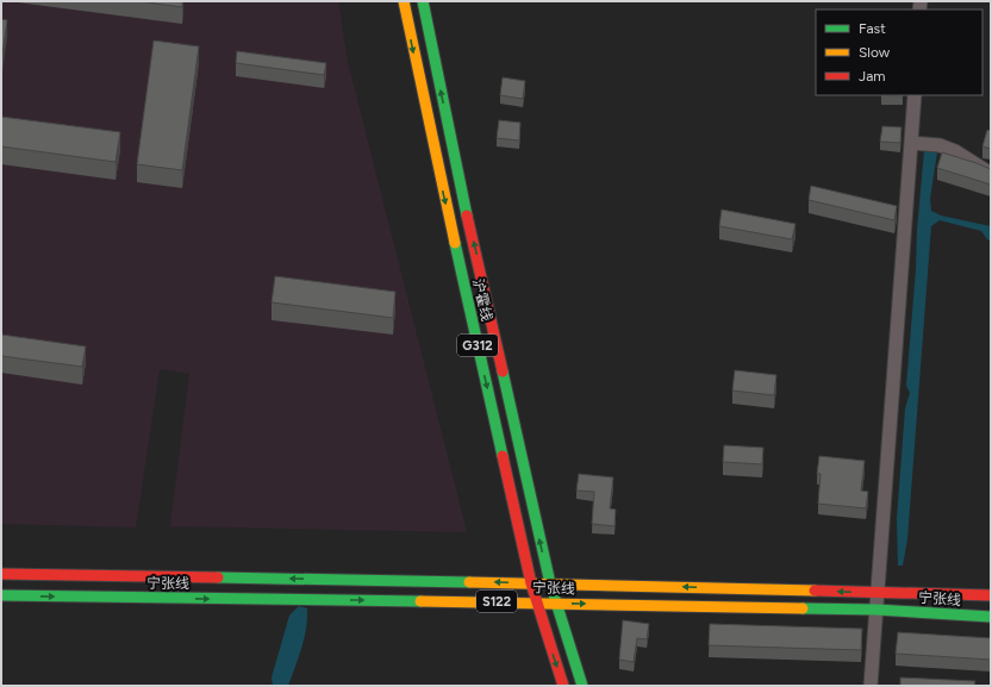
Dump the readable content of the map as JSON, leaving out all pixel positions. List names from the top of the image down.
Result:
{
  "streets": {
    "main road": [
      "沪霍线",
      "G312",
      "宁张线",
      "S122"
    ]
  },
  "crossings": [
    ["沪霍线", "宁张线"]
  ],
  "legend": ["Fast", "Slow", "Jam"]
}
